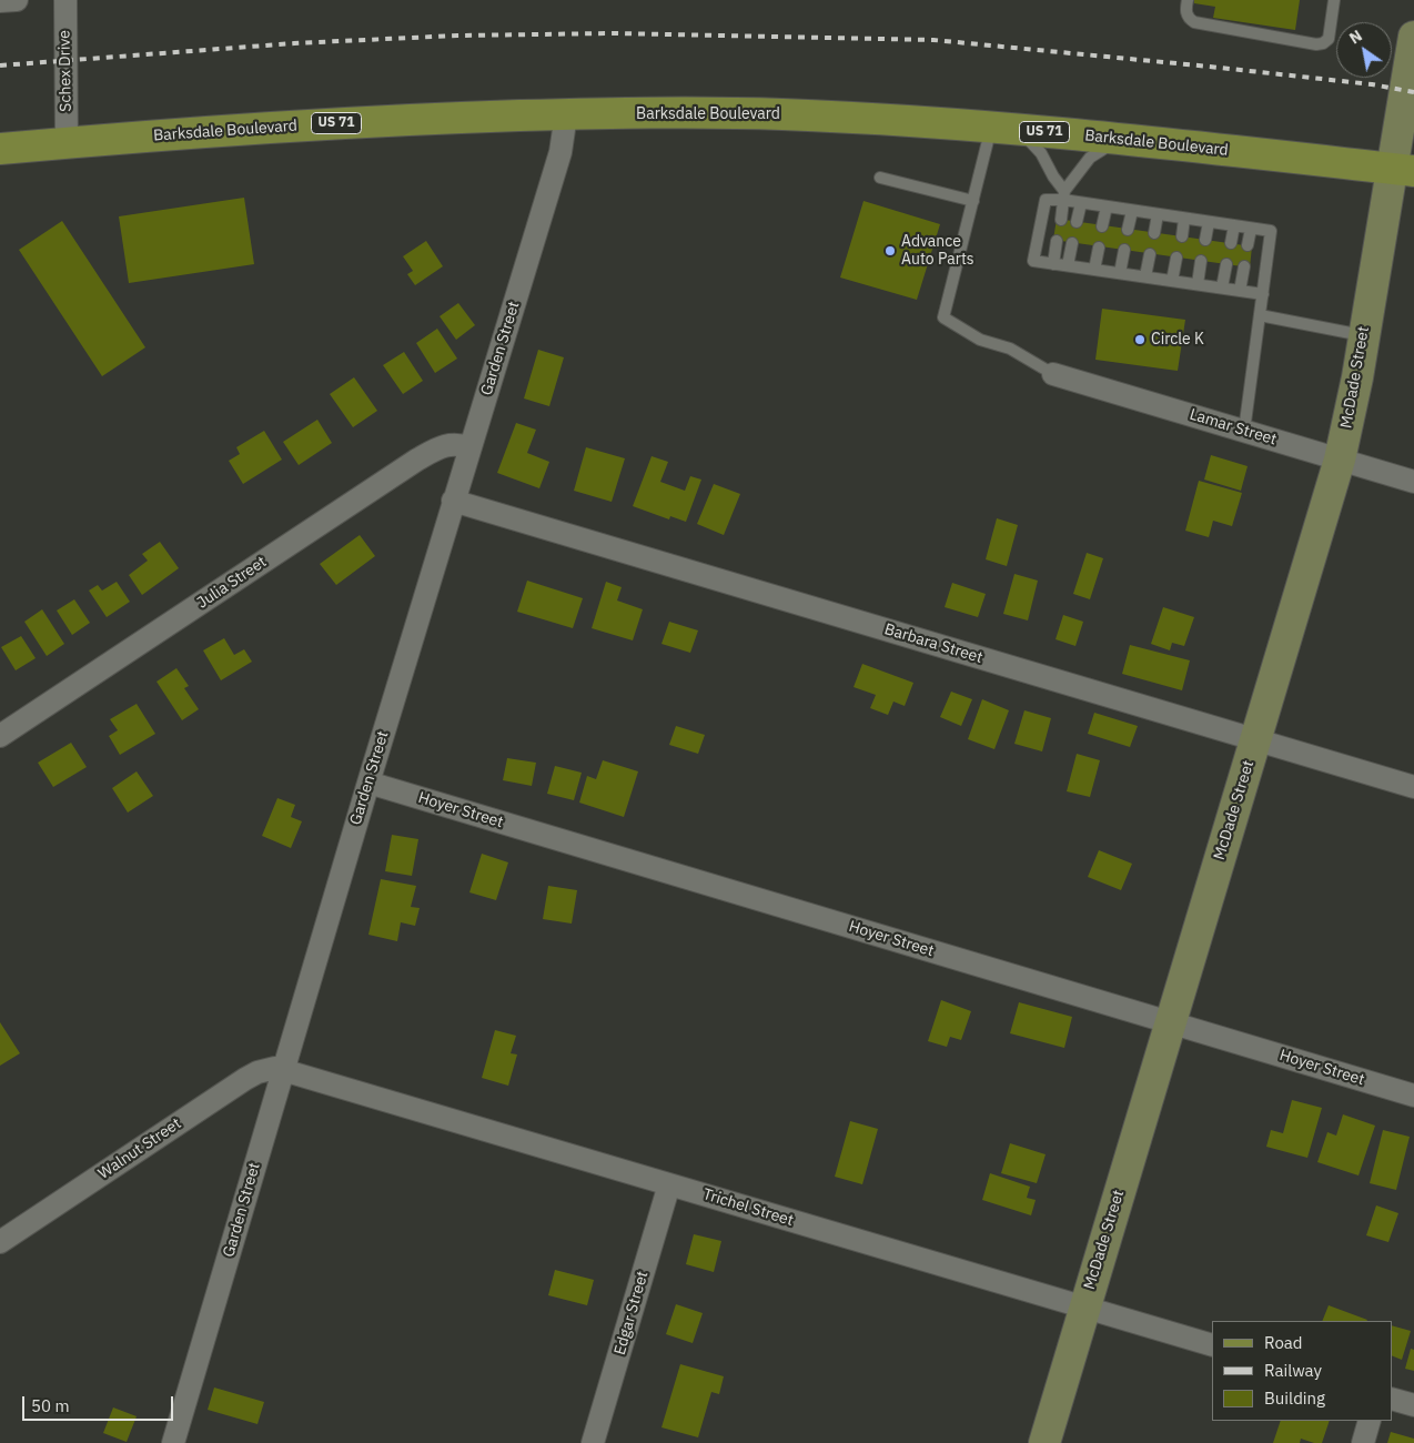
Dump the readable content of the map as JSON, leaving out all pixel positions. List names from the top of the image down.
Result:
{
  "streets": {
    "main road": ["Barksdale Boulevard", "US 71"],
    "street": [
      "Schex Drive",
      "Garden Street",
      "McDade Street",
      "Lamar Street",
      "Julia Street",
      "Barbara Street",
      "Hoyer Street",
      "Walnut Street",
      "Trichel Street",
      "Edgar Street"
    ]
  },
  "crossings": [
    ["Schex Drive", "Barksdale Boulevard"],
    ["Barksdale Boulevard", "Garden Street"],
    ["Barksdale Boulevard", "McDade Street"],
    ["Garden Street", "Julia Street"],
    ["Garden Street", "Barbara Street"],
    ["Garden Street", "Hoyer Street"],
    ["Garden Street", "Walnut Street"],
    ["Garden Street", "Trichel Street"],
    ["McDade Street", "Lamar Street"],
    ["McDade Street", "Barbara Street"],
    ["McDade Street", "Hoyer Street"],
    ["McDade Street", "Trichel Street"],
    ["Walnut Street", "Trichel Street"],
    ["Trichel Street", "Edgar Street"]
  ],
  "places": ["Advance Auto Parts", "Circle K"],
  "legend": ["Road", "Railway", "Building"],
  "scale_bar": "50 m",
  "north": "top left"
}
